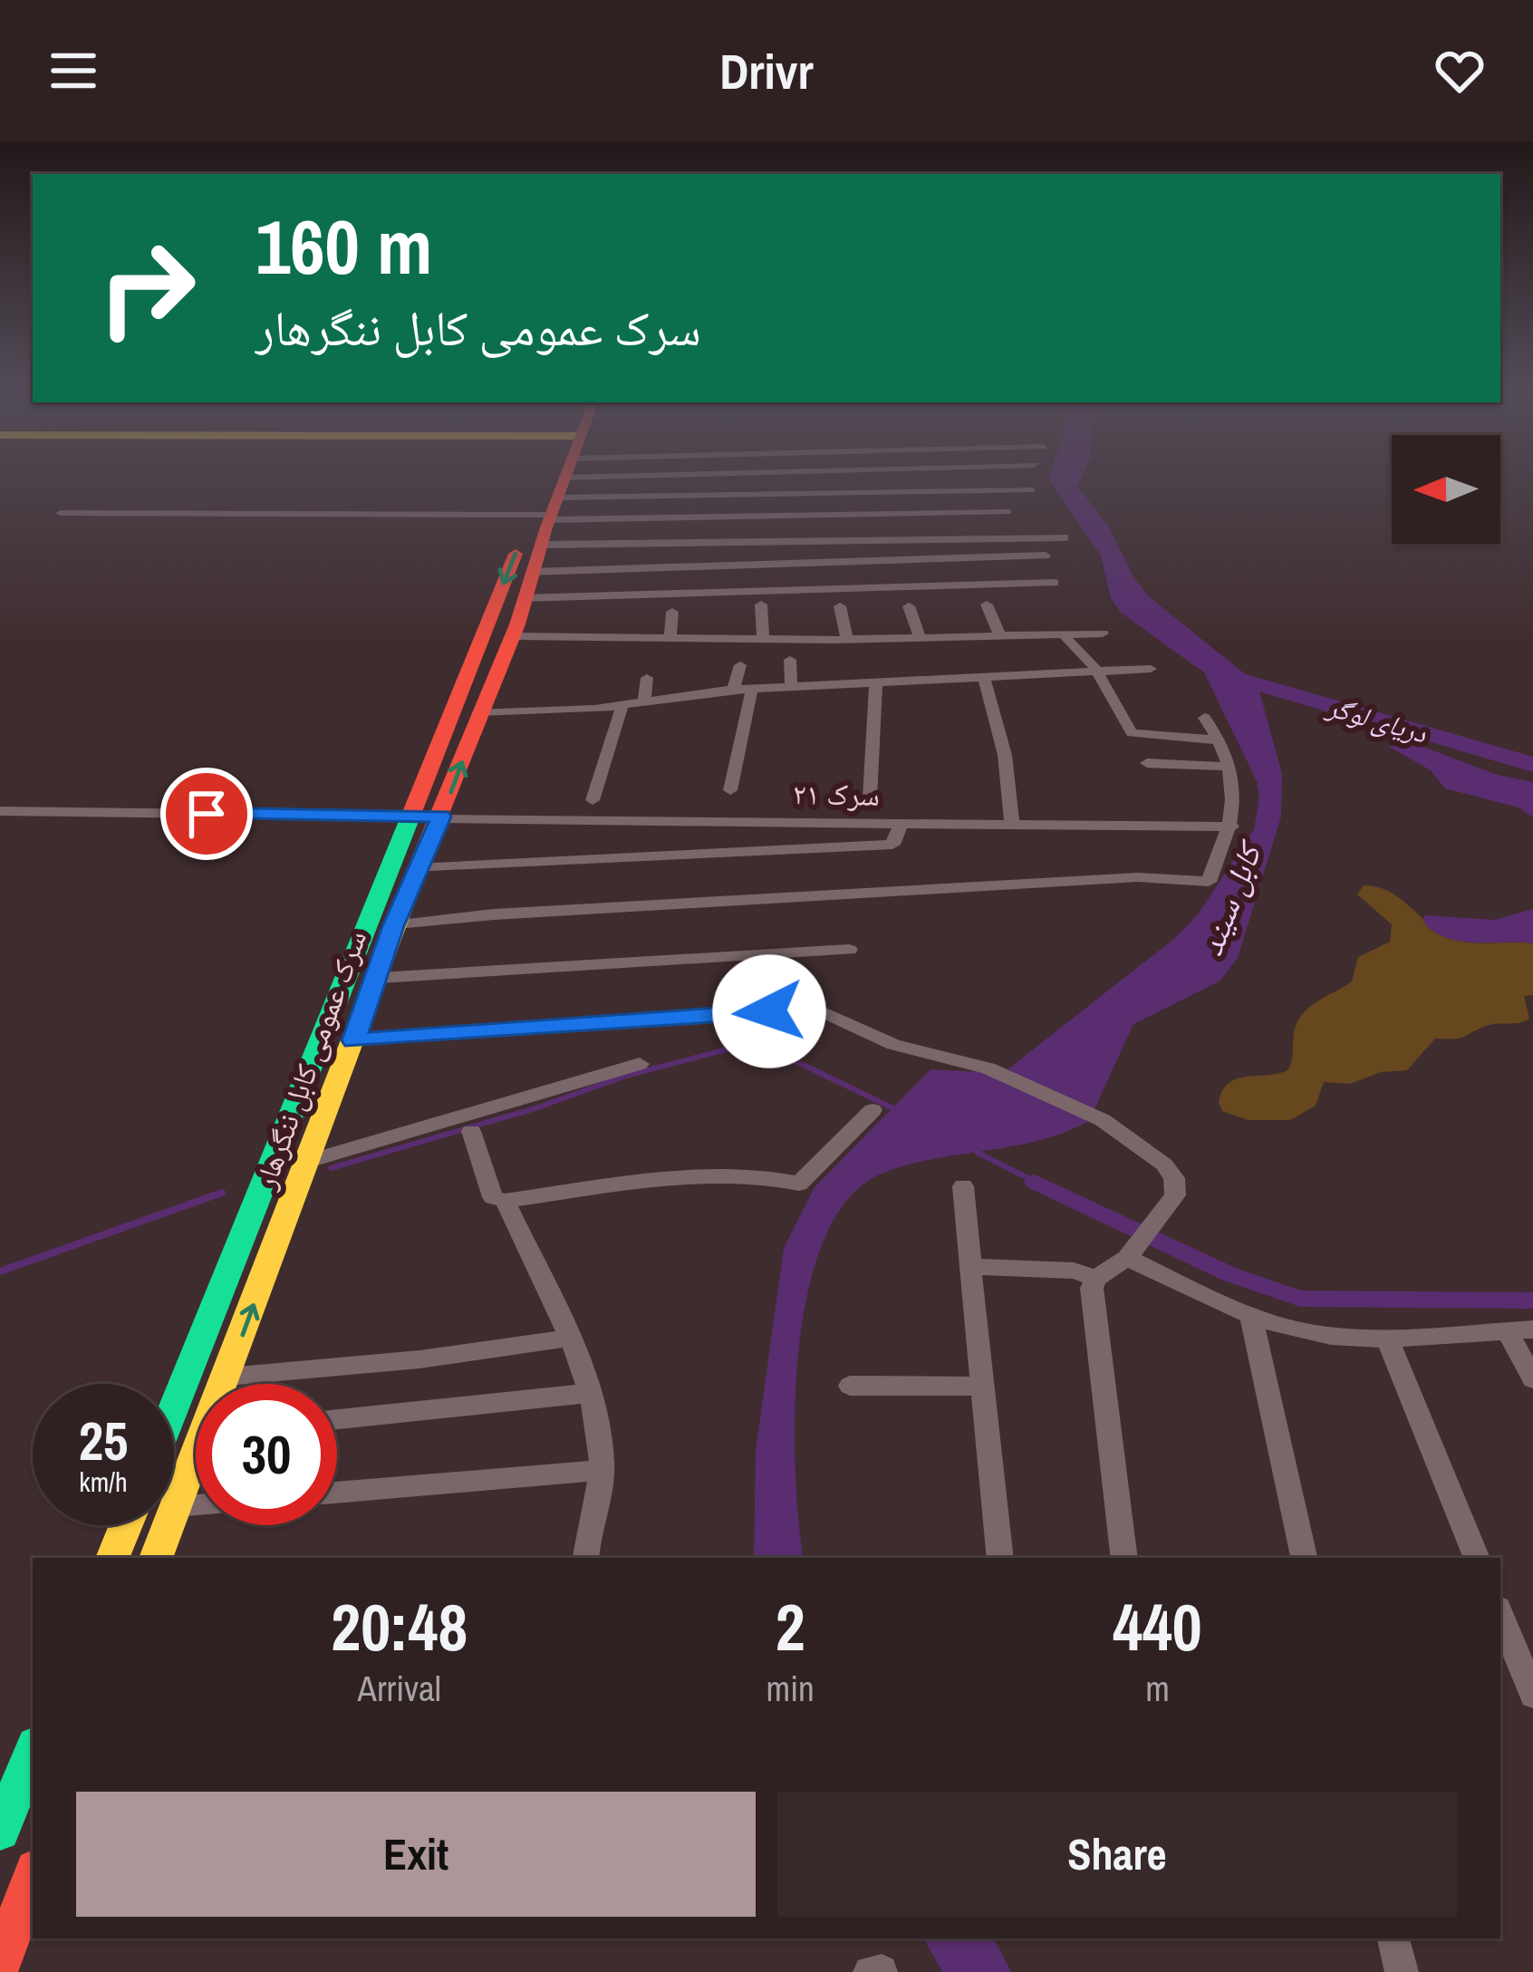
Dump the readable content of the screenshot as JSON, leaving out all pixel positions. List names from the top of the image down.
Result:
{
  "streets": {
    "highway": ["سرک عمومی کابل ننگرهار"],
    "street": ["سرک ۲۱"]
  },
  "crossings": [
    ["سرک ۲۱", "سرک عمومی کابل ننگرهار"]
  ],
  "water": ["دریای لوگر", "کابل سيند"],
  "north": "left",
  "page": {
    "header": "Drivr",
    "turn": ["160 m", "سرک عمومی کابل ننگرهار"],
    "speed": "25 km/h",
    "limit": "30",
    "eta": [
      "20:48",
      "Arrival",
      "2",
      "min",
      "440",
      "m"
    ],
    "buttons": ["Exit", "Share"]
  }
}
